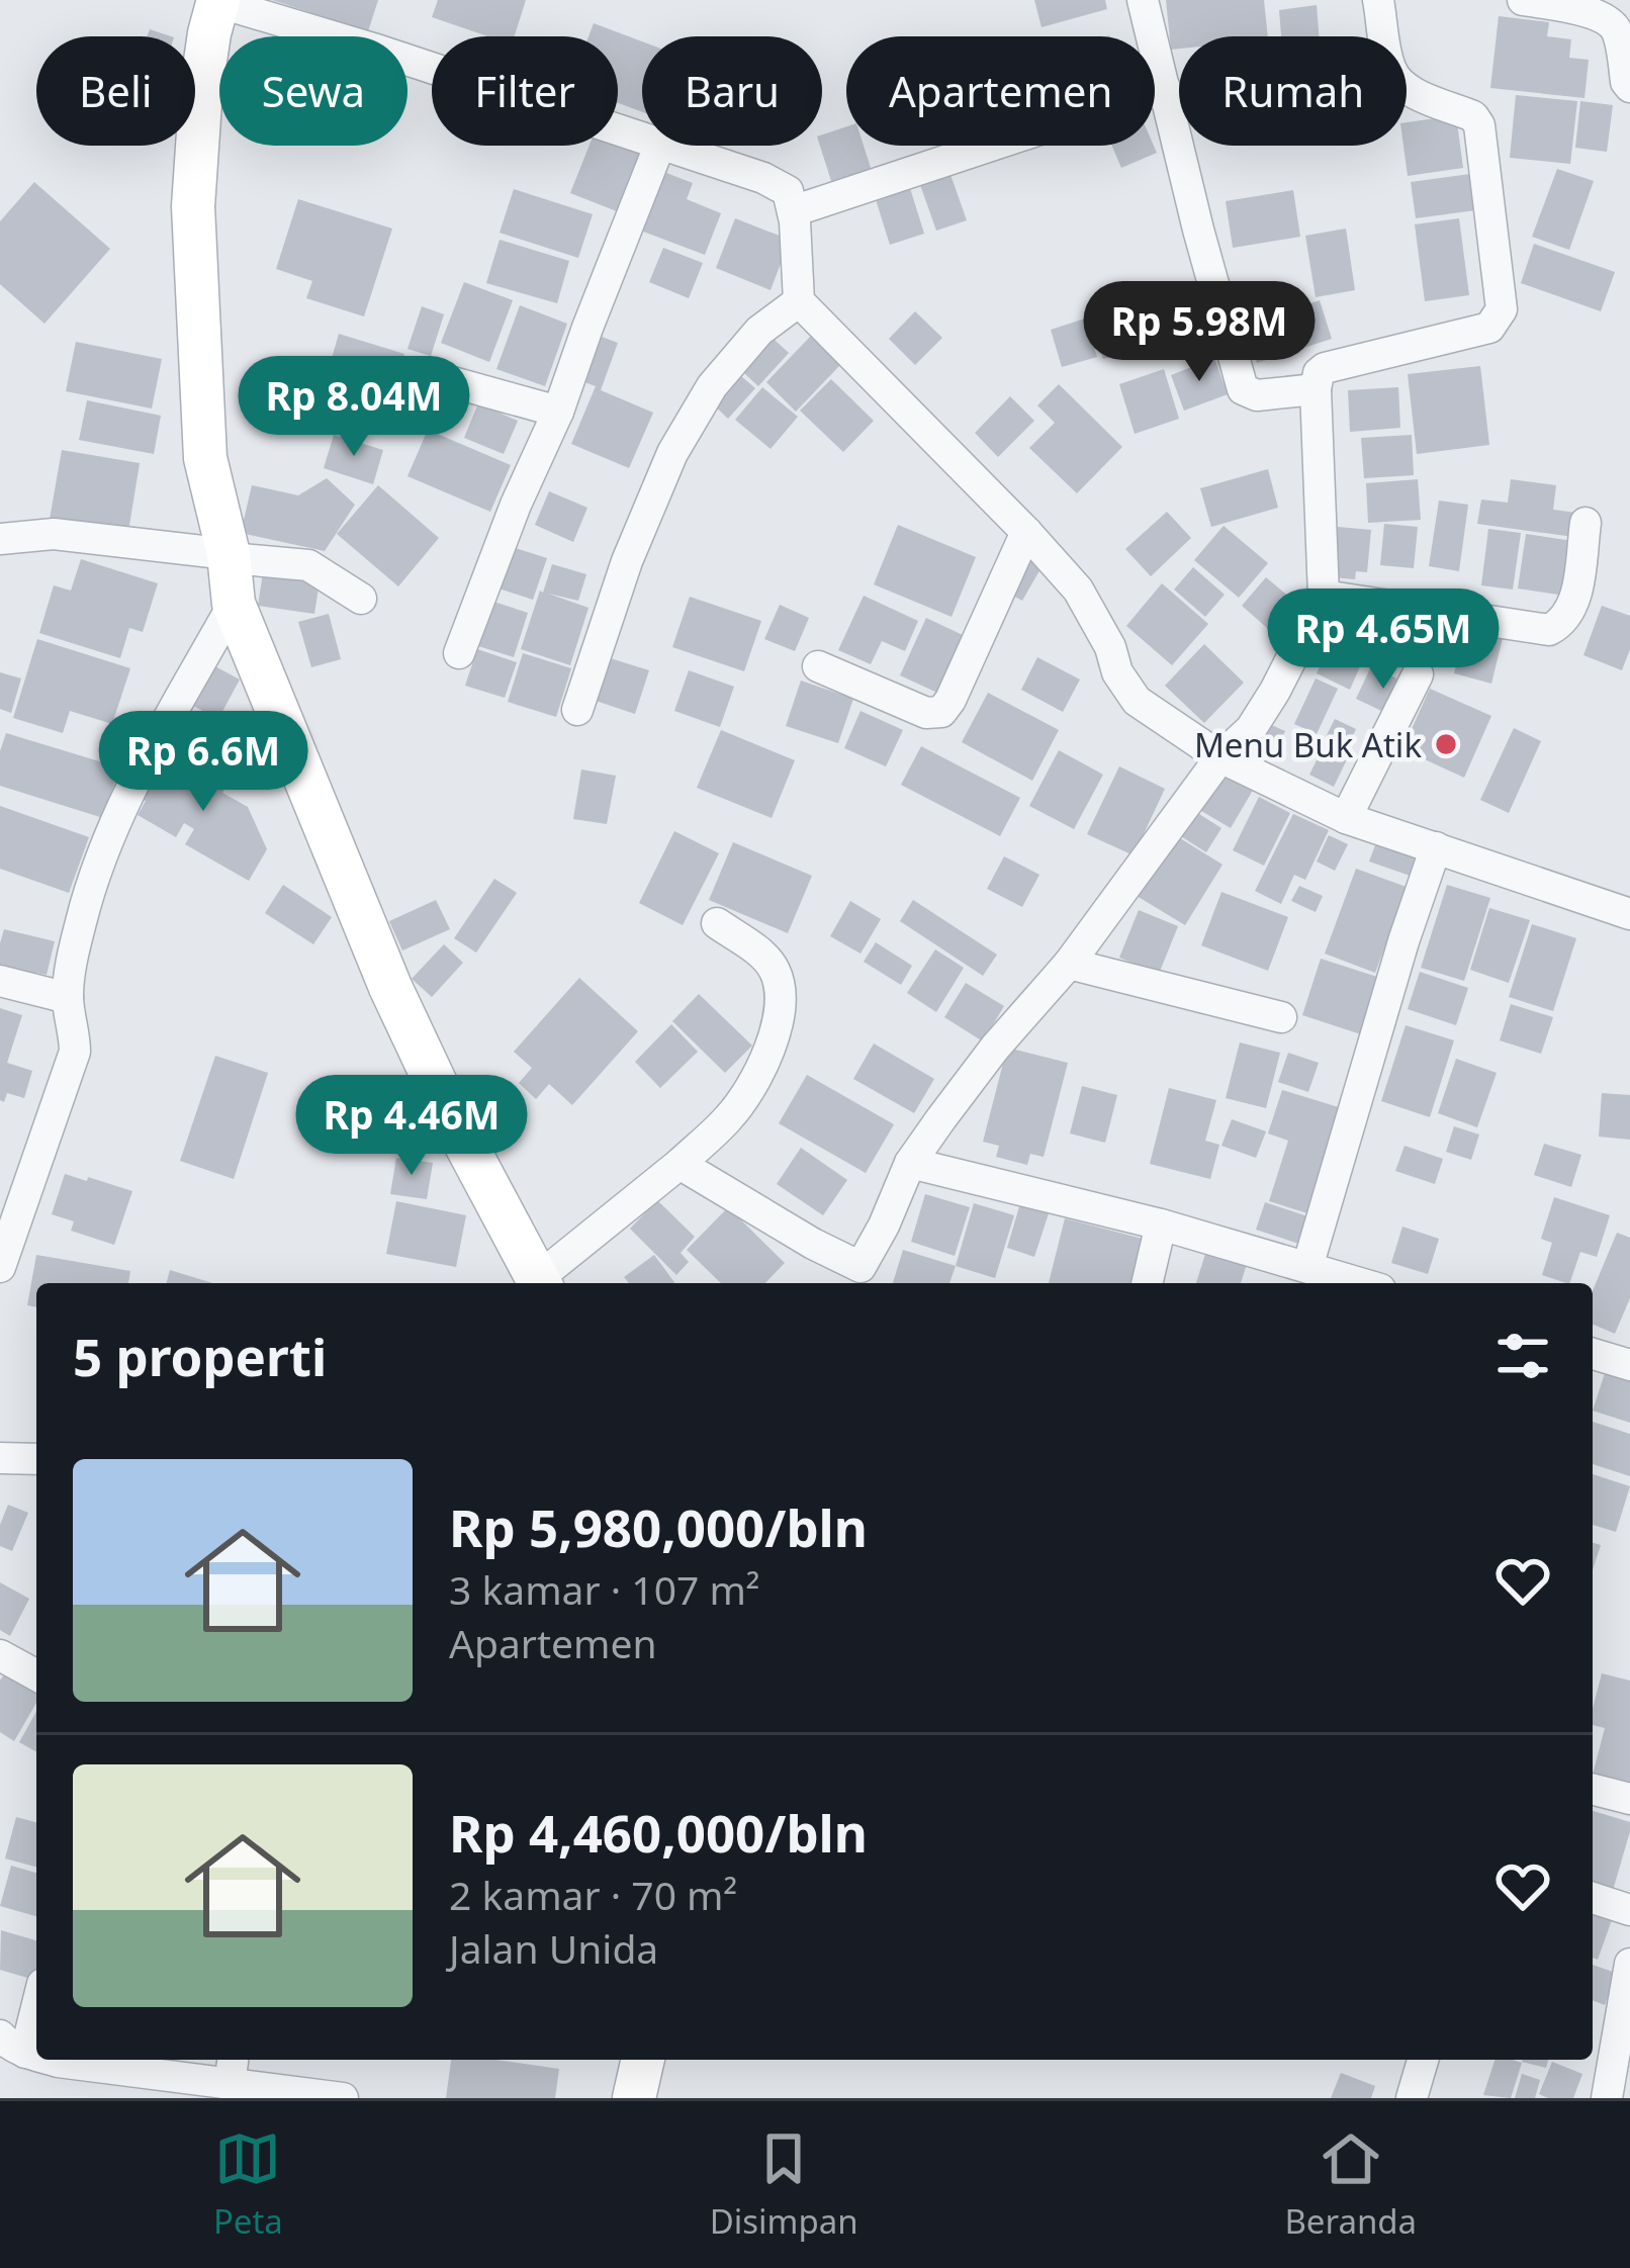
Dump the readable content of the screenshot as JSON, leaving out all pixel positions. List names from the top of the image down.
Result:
{
  "places": ["Menu Buk Atik"],
  "page": {
    "chip": [
      "Beli",
      "Sewa",
      "Filter",
      "Baru",
      "Apartemen",
      "Rumah"
    ],
    "price": [
      "Rp 5.98M",
      "Rp 8.04M",
      "Rp 4.65M",
      "Rp 6.6M",
      "Rp 4.46M"
    ],
    "heading": "5 properti",
    "list": [
      {
        "name": "Rp 5,980,000/bln",
        "note": "3 kamar · 107 m² · Apartemen"
      },
      {
        "name": "Rp 4,460,000/bln",
        "note": "2 kamar · 70 m² · Jalan Unida"
      }
    ],
    "tabs": ["Peta", "Disimpan", "Beranda"]
  }
}
